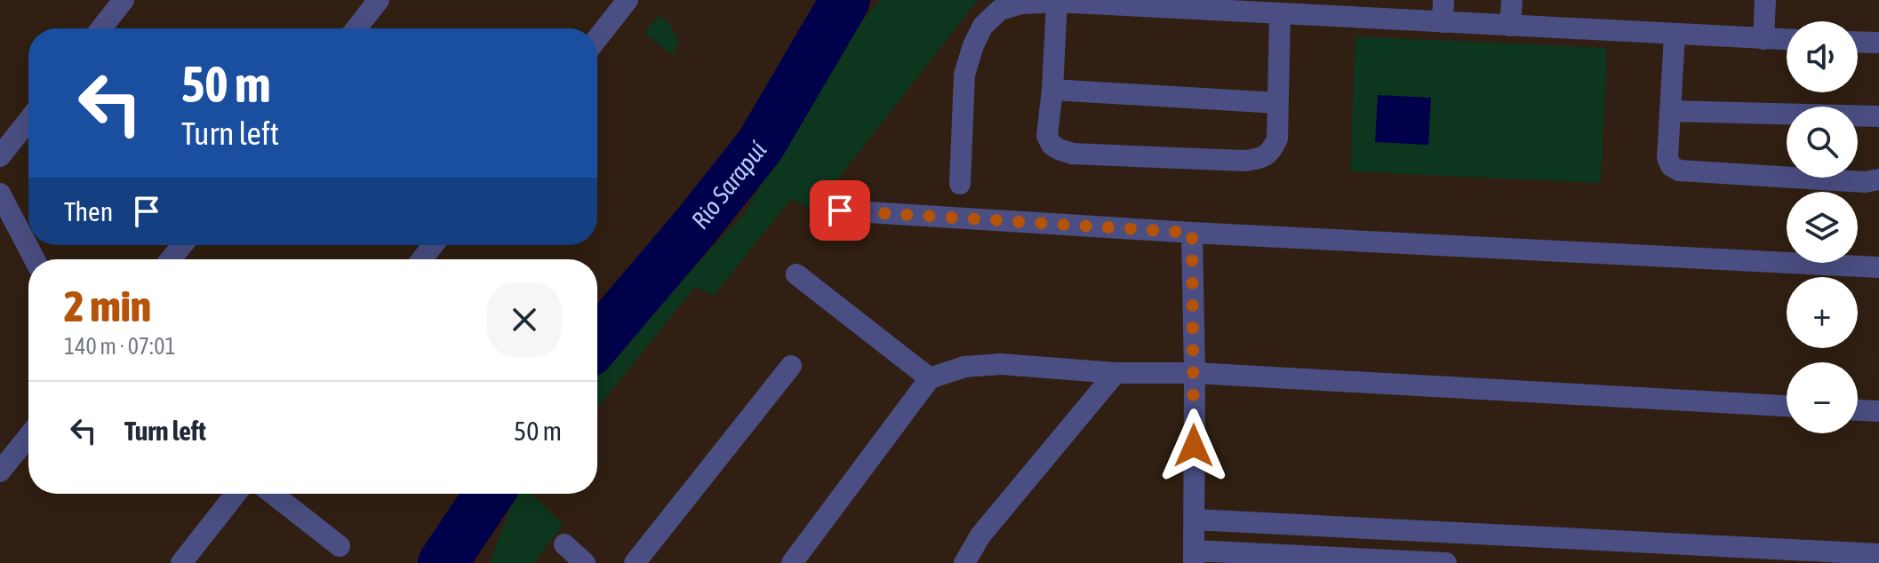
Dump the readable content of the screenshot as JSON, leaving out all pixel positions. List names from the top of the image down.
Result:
{
  "water": ["Rio Sarapuí"],
  "page": {
    "map_buttons": ["+", "−"],
    "turn": ["50 m", "Turn left"],
    "then": "Then",
    "heading": ["2 min", "140 m · 07:01"],
    "list": [
      {
        "name": "Turn left",
        "value": "50 m"
      }
    ]
  }
}
